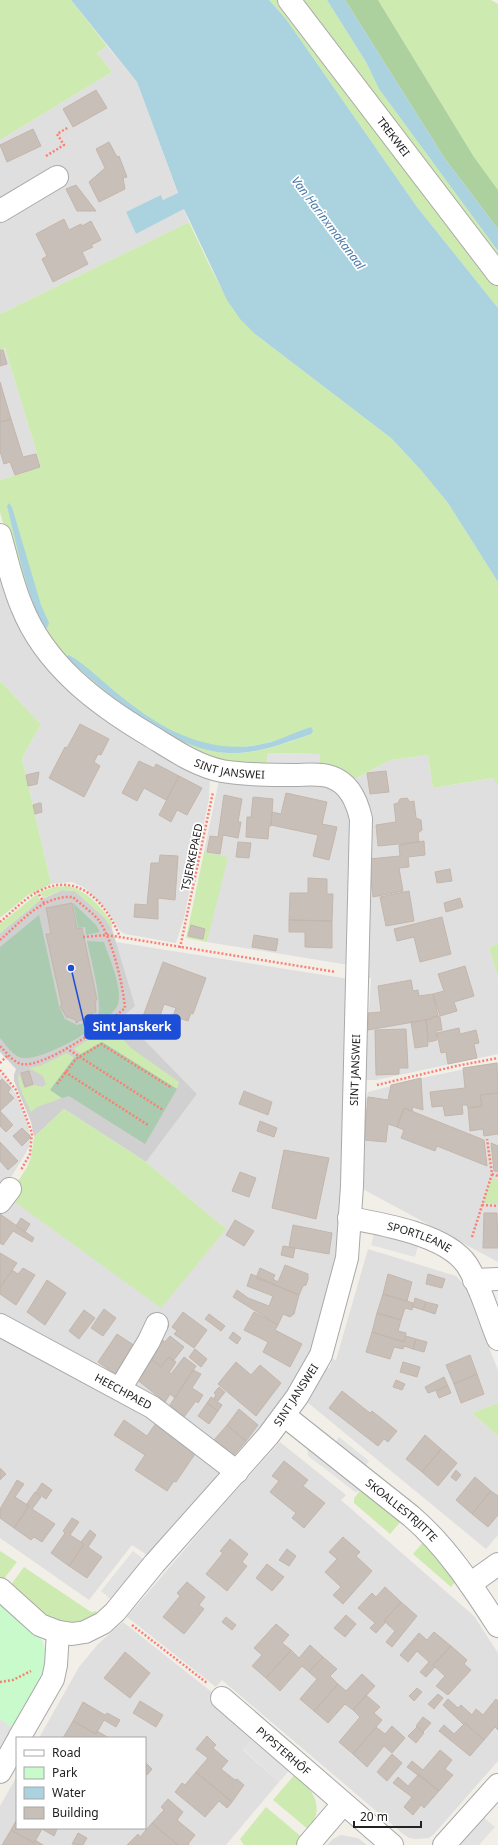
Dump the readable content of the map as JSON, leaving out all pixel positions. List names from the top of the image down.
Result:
{
  "streets": {
    "street": [
      "TREKWEI",
      "SINT JANSWEI",
      "SPORTLEANE",
      "HEECHPAED",
      "SKOALLESTRJITTE",
      "PYPSTERHÔF"
    ],
    "path": ["TSJERKEPAED"]
  },
  "crossings": [
    ["SINT JANSWEI", "TSJERKEPAED"],
    ["SINT JANSWEI", "SPORTLEANE"],
    ["SINT JANSWEI", "HEECHPAED"],
    ["SINT JANSWEI", "SKOALLESTRJITTE"]
  ],
  "water": ["Van Harinxmakanaal"],
  "places": ["Sint Janskerk"],
  "legend": [
    "Road",
    "Park",
    "Water",
    "Building"
  ],
  "scale_bar": "20 m"
}
